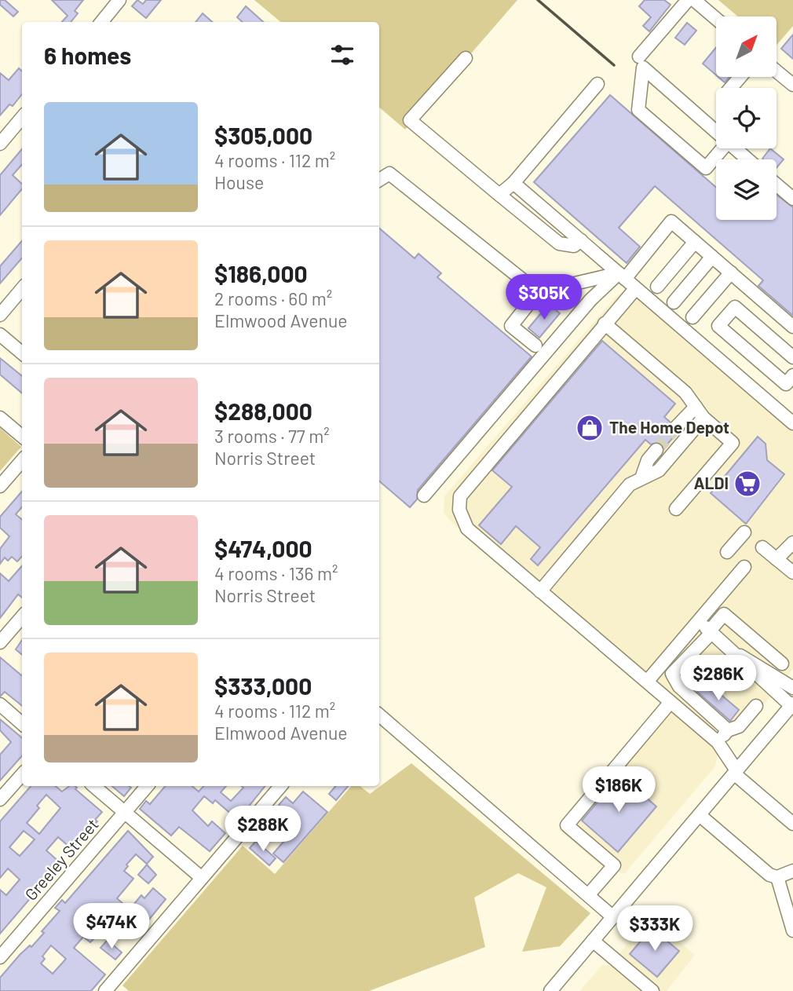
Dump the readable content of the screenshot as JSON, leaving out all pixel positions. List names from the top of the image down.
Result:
{
  "streets": {
    "street": ["Greeley Street"]
  },
  "places": {
    "shop": ["The Home Depot"],
    "supermarket": ["ALDI"]
  },
  "north": "top right",
  "page": {
    "heading": "6 homes",
    "list": [
      {
        "name": "$305,000",
        "note": "4 rooms · 112 m² · House"
      },
      {
        "name": "$186,000",
        "note": "2 rooms · 60 m² · Elmwood Avenue"
      },
      {
        "name": "$288,000",
        "note": "3 rooms · 77 m² · Norris Street"
      },
      {
        "name": "$474,000",
        "note": "4 rooms · 136 m² · Norris Street"
      },
      {
        "name": "$333,000",
        "note": "4 rooms · 112 m² · Elmwood Avenue"
      }
    ],
    "price": [
      "$305K",
      "$286K",
      "$186K",
      "$288K",
      "$474K",
      "$333K"
    ]
  }
}
